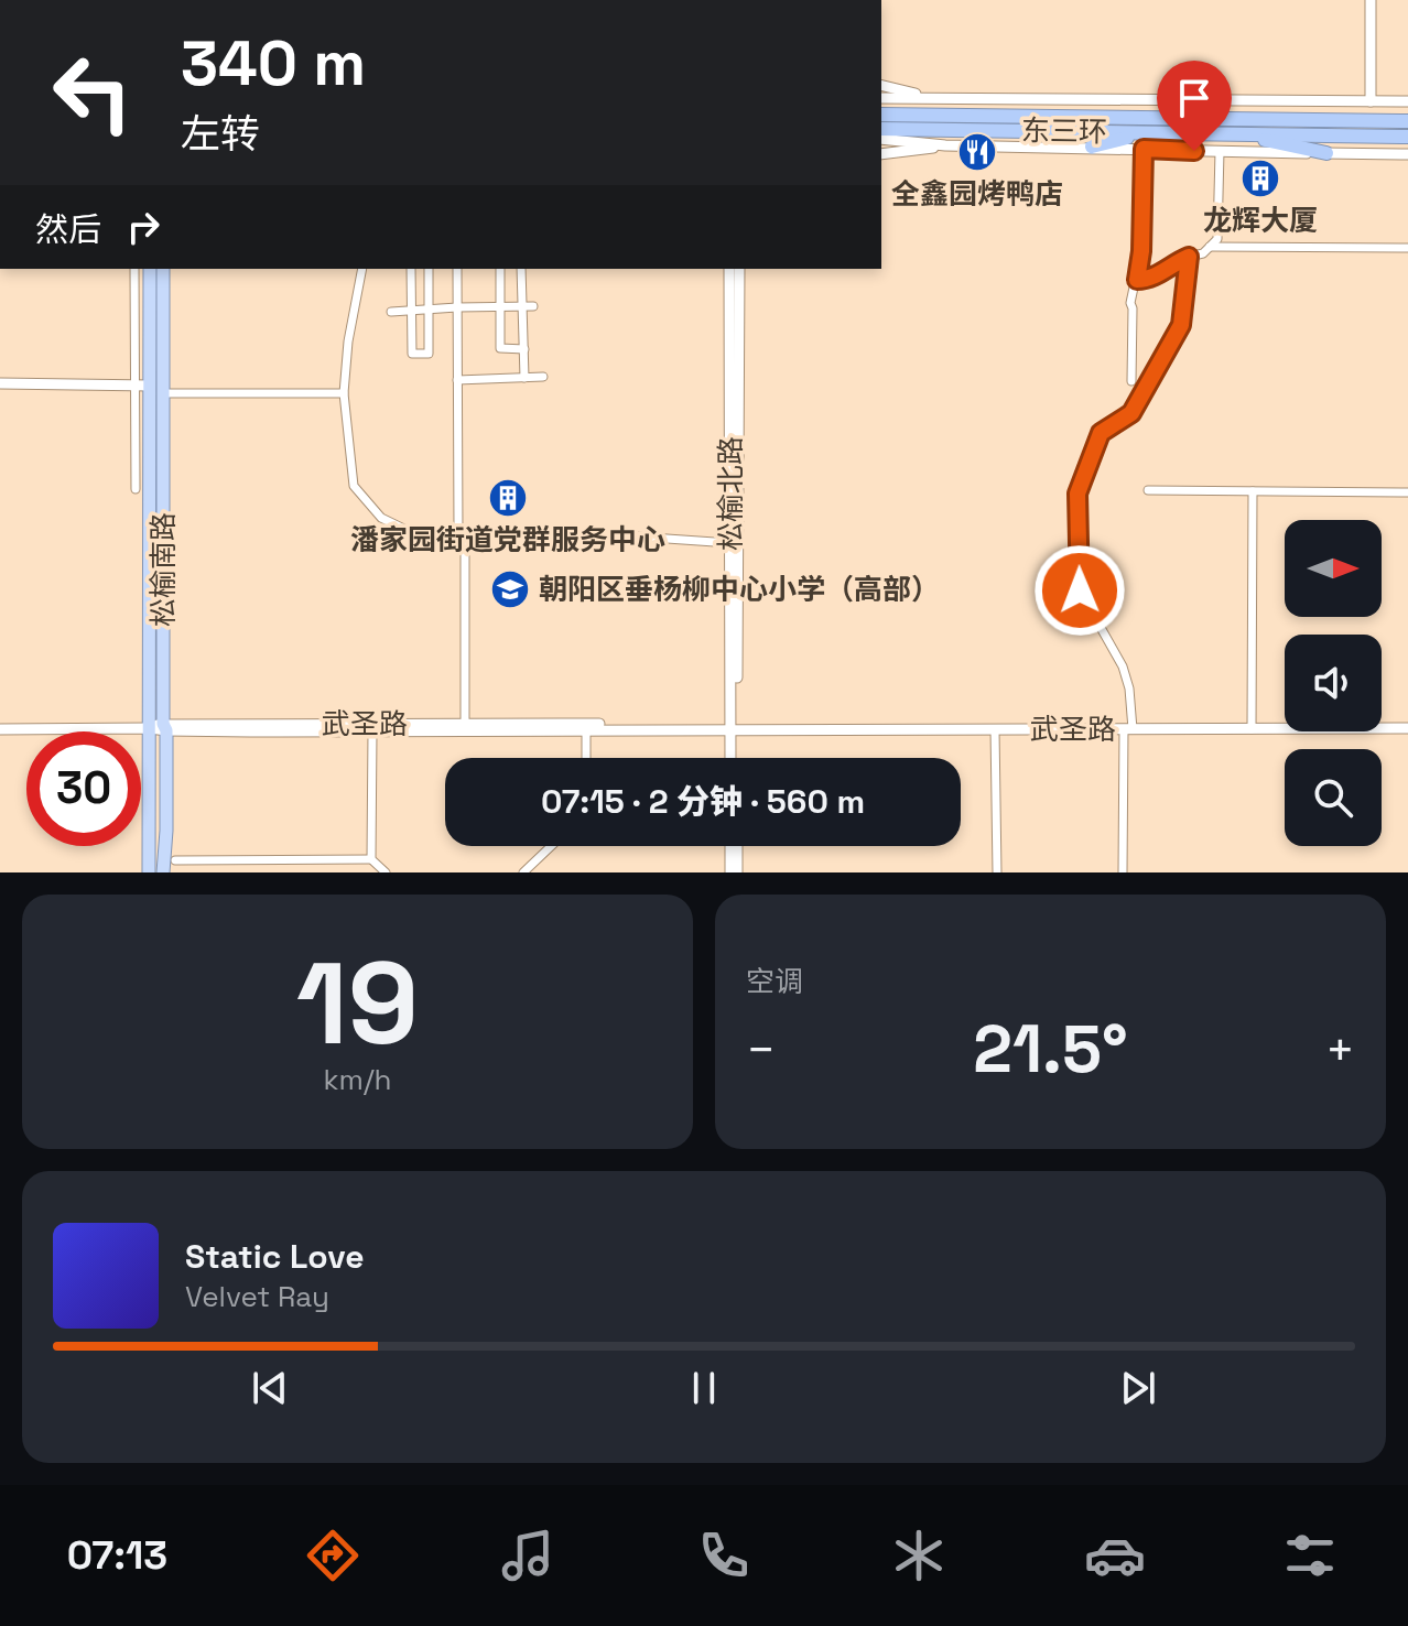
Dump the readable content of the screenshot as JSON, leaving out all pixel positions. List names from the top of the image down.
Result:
{
  "streets": {
    "highway": ["东三环"],
    "main road": ["松榆南路"],
    "street": ["松榆北路", "武圣路"]
  },
  "crossings": [
    ["松榆北路", "武圣路"],
    ["松榆南路", "武圣路"]
  ],
  "places": {
    "restaurant": ["全鑫园烤鸭店"],
    "building": ["龙辉大厦", "潘家园街道党群服务中心"],
    "school or university": ["朝阳区垂杨柳中心小学（高部）"]
  },
  "north": "right",
  "page": {
    "turn": ["340 m", "左转"],
    "then": "然后",
    "limit": "30",
    "trip": "07:15 · 2 分钟 · 560 m",
    "tile": [
      ["19", "km/h"],
      "空调"
    ],
    "heat": ["−", "21.5°", "+"],
    "song": ["Static Love", "Velvet Ray"],
    "tabs": "07:13"
  }
}
